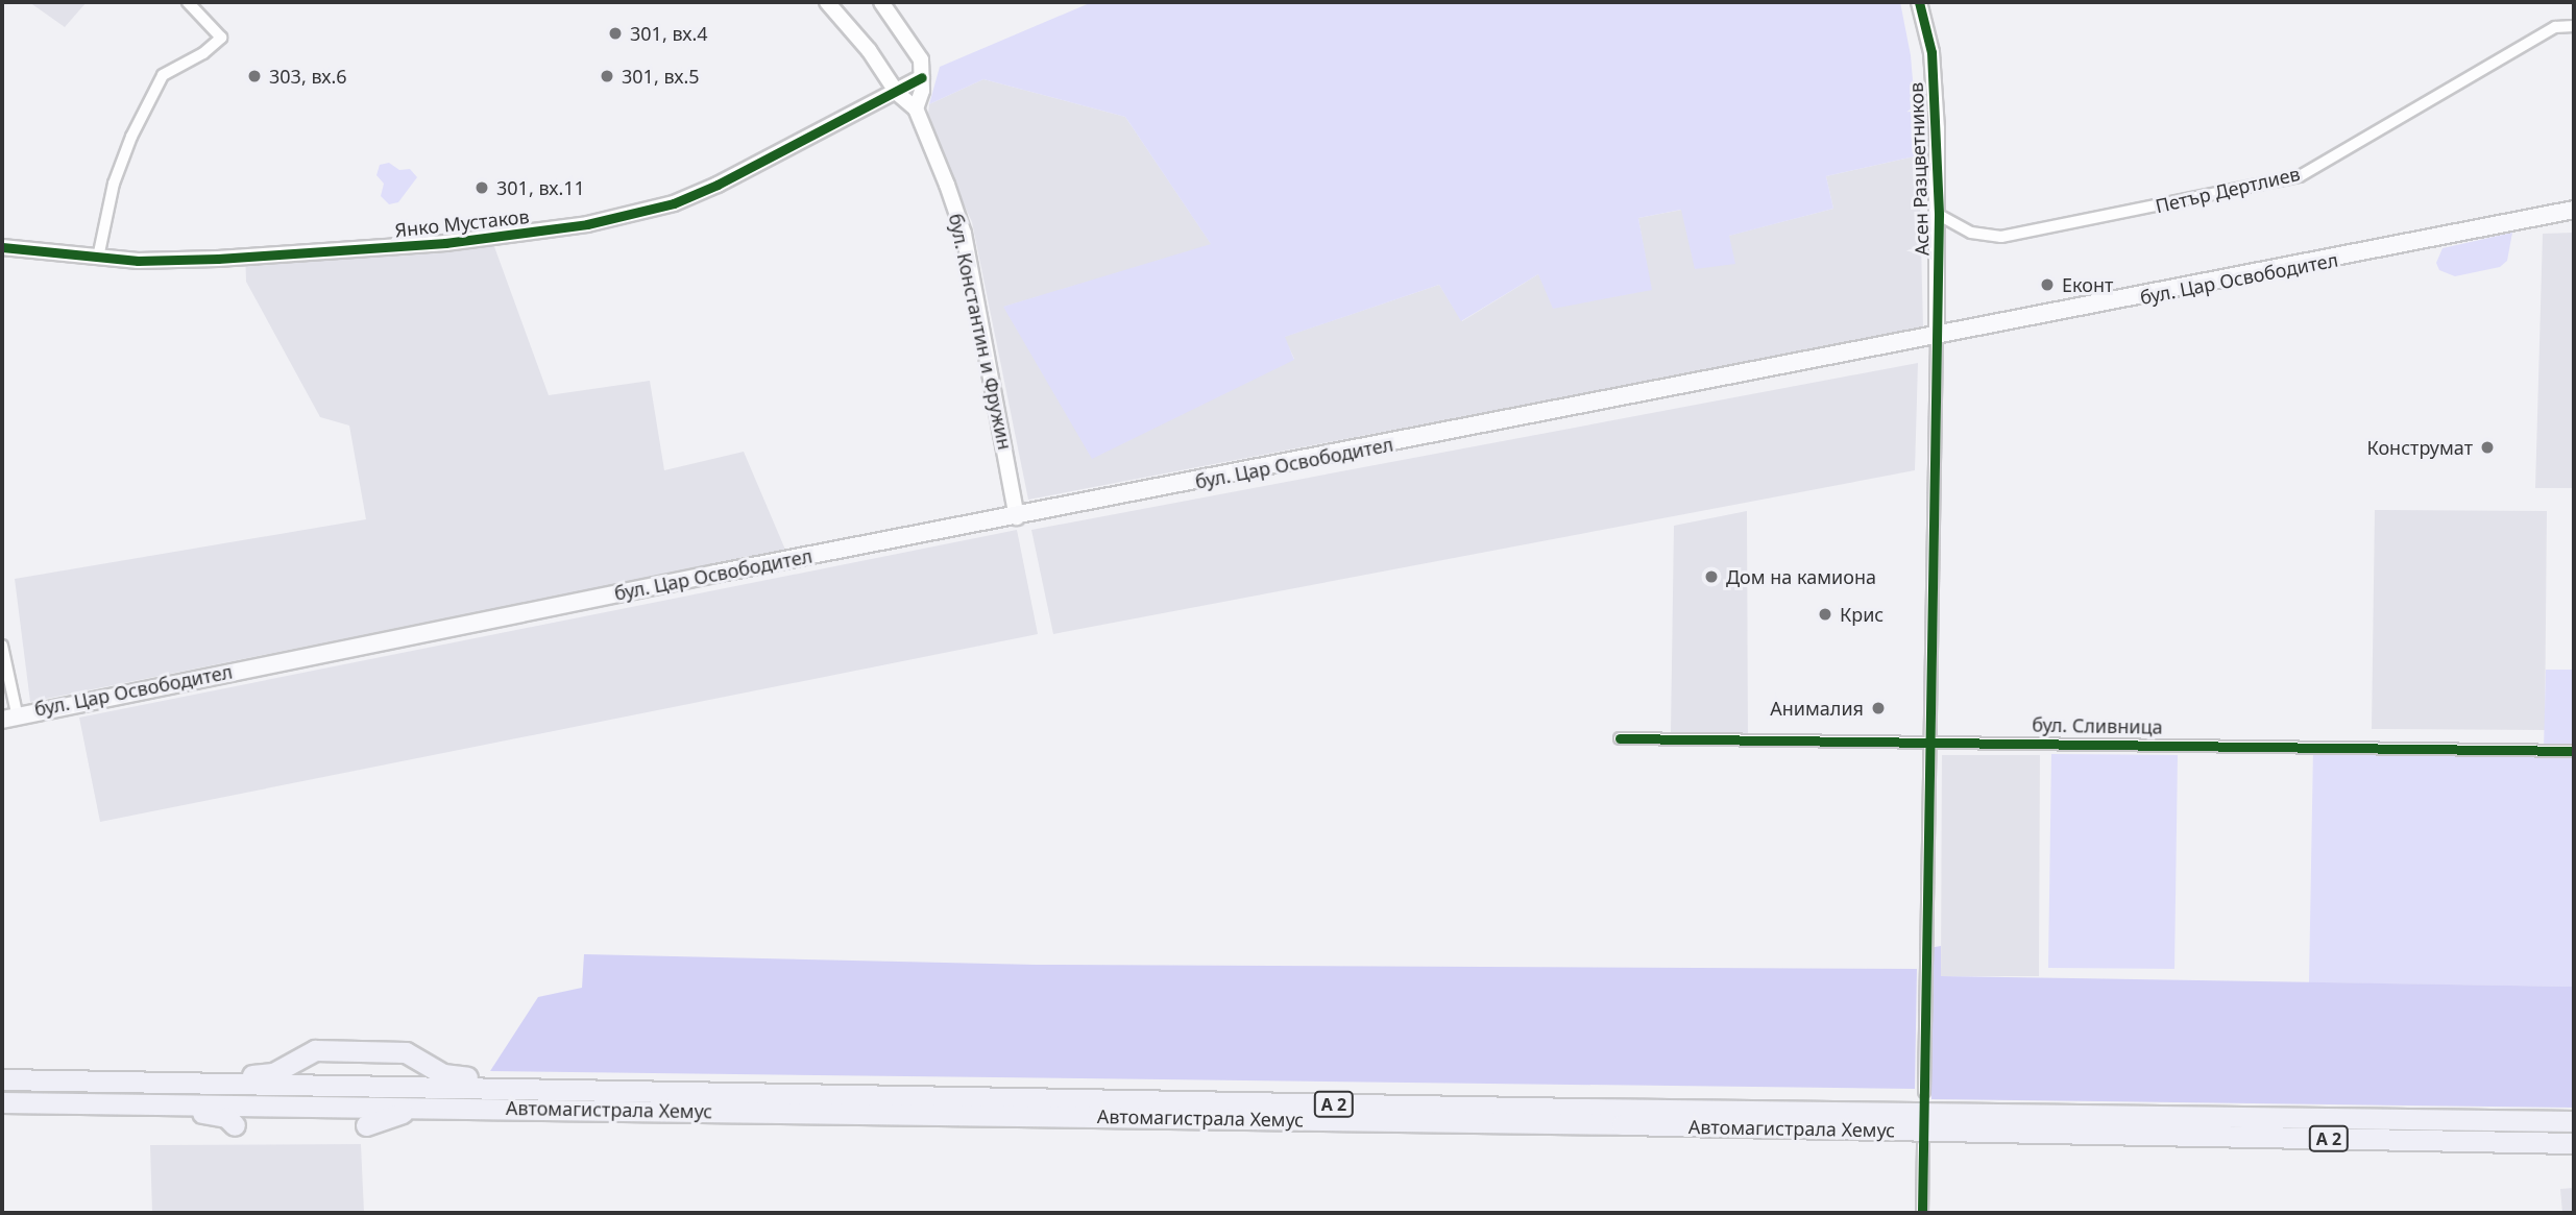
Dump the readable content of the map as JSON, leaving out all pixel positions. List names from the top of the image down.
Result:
{
  "streets": {
    "highway": ["A 2", "Автомагистрала Хемус"],
    "main road": ["бул. Цар Освободител"],
    "street": [
      "Асен Разцветников",
      "Петър Дертлиев",
      "Янко Мустаков",
      "бул. Константин и Фружин",
      "бул. Сливница"
    ]
  },
  "crossings": [
    ["Асен Разцветников", "Петър Дертлиев"],
    ["Асен Разцветников", "бул. Цар Освободител"],
    ["Янко Мустаков", "бул. Константин и Фружин"],
    ["бул. Цар Освободител", "бул. Константин и Фружин"]
  ],
  "places": [
    "301, вх.4",
    "303, вх.6",
    "301, вх.5",
    "301, вх.11",
    "Еконт",
    "Конструмат",
    "Дом на камиона",
    "Крис",
    "Анималия"
  ]
}
